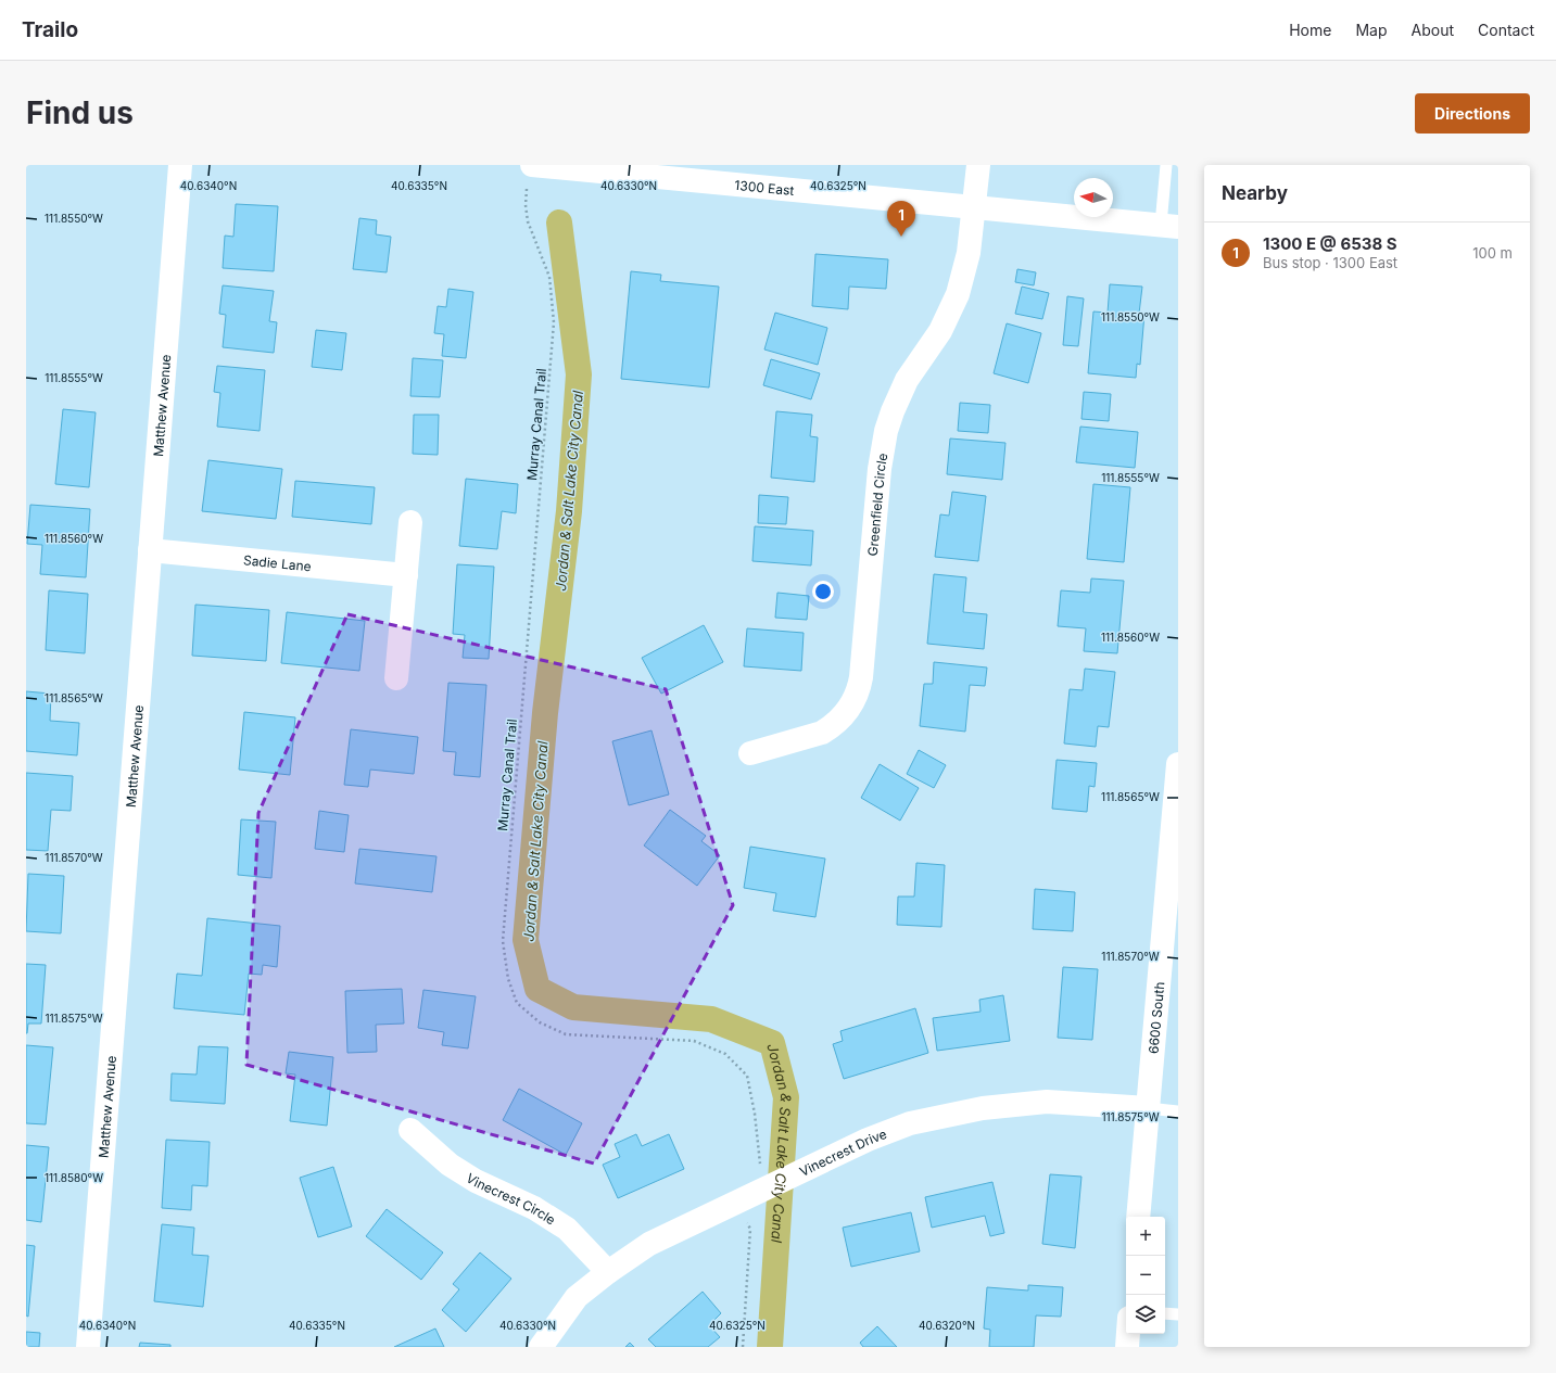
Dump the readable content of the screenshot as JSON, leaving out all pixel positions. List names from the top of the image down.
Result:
{
  "streets": {
    "street": [
      "1300 East",
      "Matthew Avenue",
      "Greenfield Circle",
      "Sadie Lane",
      "6600 South",
      "Vinecrest Drive",
      "Vinecrest Circle"
    ],
    "path": ["Murray Canal Trail"]
  },
  "crossings": [
    ["1300 East", "Greenfield Circle"],
    ["Matthew Avenue", "Sadie Lane"],
    ["Murray Canal Trail", "Vinecrest Drive"],
    ["6600 South", "Vinecrest Drive"],
    ["Vinecrest Drive", "Vinecrest Circle"]
  ],
  "water": ["Jordan & Salt Lake City Canal"],
  "north": "left",
  "page": {
    "header": "Trailo",
    "nav": [
      "Home",
      "Map",
      "About",
      "Contact"
    ],
    "buttons": "Directions",
    "title": "Find us",
    "heading": "Nearby",
    "pins": "1",
    "list": [
      {
        "mark": "1",
        "name": "1300 E @ 6538 S",
        "note": "Bus stop · 1300 East",
        "value": "100 m"
      }
    ],
    "map_buttons": ["+", "−"]
  },
  "coordinates": [
    "40.6340°N",
    "40.6335°N",
    "40.6330°N",
    "40.6325°N",
    "111.8550°W",
    "111.8555°W",
    "111.8560°W",
    "111.8565°W",
    "111.8570°W",
    "111.8575°W",
    "111.8580°W",
    "40.6320°N"
  ]
}
